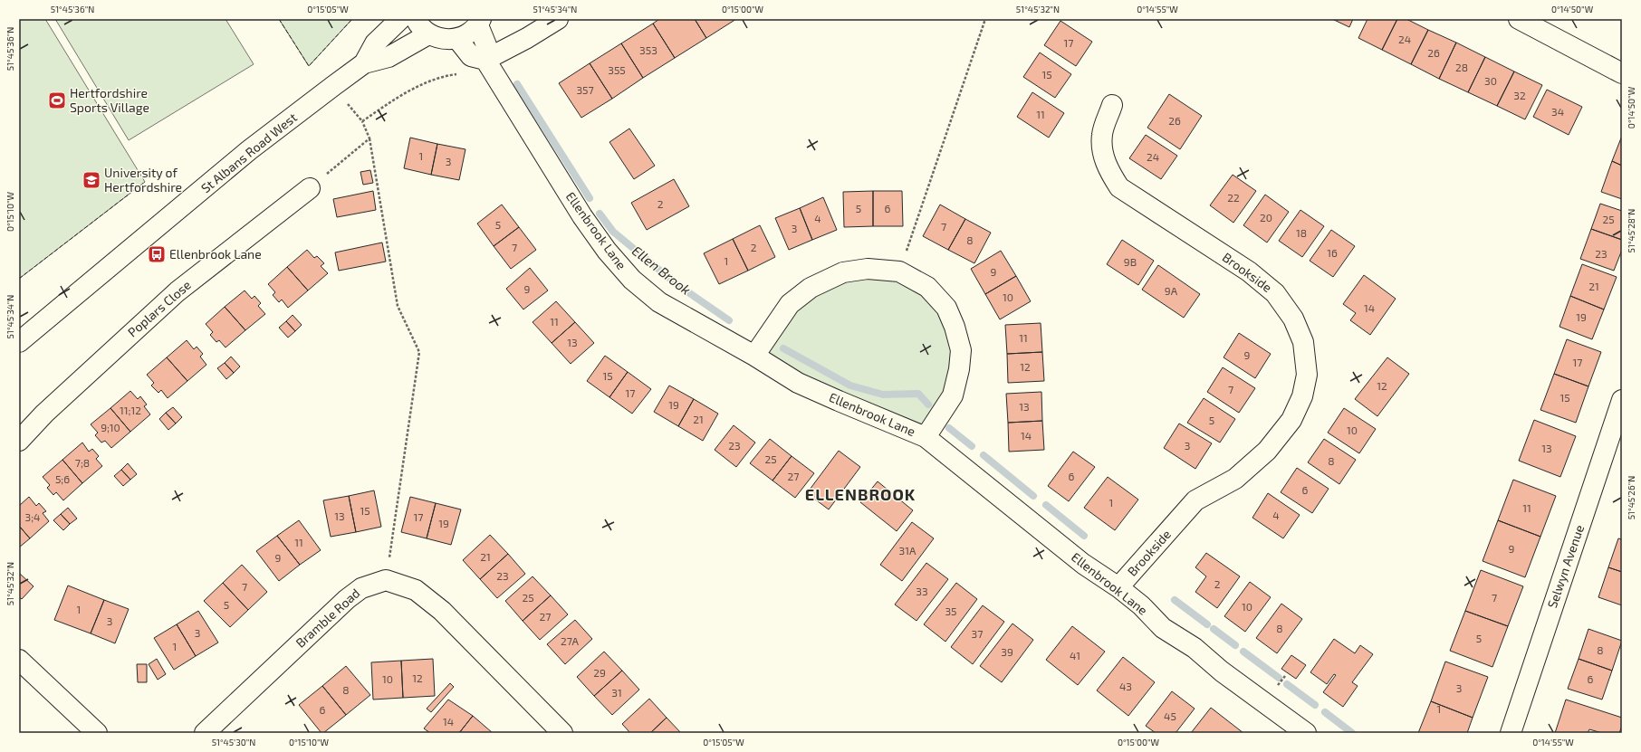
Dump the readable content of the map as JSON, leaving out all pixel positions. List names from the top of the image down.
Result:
{
  "streets": {
    "street": [
      "St Albans Road West",
      "Ellenbrook Lane",
      "Brookside",
      "Poplars Close",
      "Selwyn Avenue",
      "Bramble Road"
    ]
  },
  "crossings": [
    ["Ellenbrook Lane", "Brookside"]
  ],
  "districts": ["ELLENBROOK"],
  "water": ["Ellen Brook"],
  "places": {
    "sports": ["Hertfordshire Sports Village"],
    "school or university": ["University of Hertfordshire"],
    "bus stop": ["Ellenbrook Lane"]
  },
  "house_numbers": [
    "24",
    "17",
    "353",
    "26",
    "28",
    "355",
    "15",
    "30",
    "357",
    "32",
    "34",
    "11",
    "26",
    "1",
    "24",
    "3",
    "22",
    "2",
    "5",
    "6",
    "20",
    "4",
    "25",
    "5",
    "7",
    "3",
    "18",
    "8",
    "7",
    "2",
    "16",
    "23",
    "1",
    "9B",
    "9",
    "21",
    "9",
    "9A",
    "10",
    "14",
    "19",
    "11",
    "11",
    "13",
    "9",
    "17",
    "12",
    "15",
    "12",
    "7",
    "17",
    "15",
    "19",
    "13",
    "11;12",
    "21",
    "5",
    "9;10",
    "10",
    "14",
    "23",
    "3",
    "13",
    "25",
    "8",
    "7;8",
    "27",
    "6",
    "5;6",
    "6",
    "1",
    "11",
    "15",
    "4",
    "13",
    "3;4",
    "17",
    "19",
    "11",
    "9",
    "31A",
    "21",
    "9",
    "23",
    "2",
    "7",
    "33",
    "25",
    "7",
    "5",
    "10",
    "1",
    "35",
    "27",
    "3",
    "8",
    "3",
    "37",
    "5",
    "27A",
    "1",
    "8",
    "39",
    "41",
    "29",
    "12",
    "10",
    "6",
    "43",
    "3",
    "8",
    "31",
    "1",
    "6",
    "45",
    "14"
  ],
  "coordinates": [
    "51°45'36\"N",
    "0°15'05\"W",
    "51°45'34\"N",
    "0°15'00\"W",
    "51°45'32\"N",
    "0°14'55\"W",
    "0°14'50\"W",
    "0°15'10\"W",
    "51°45'28\"N",
    "51°45'26\"N",
    "51°45'30\"N"
  ]
}
